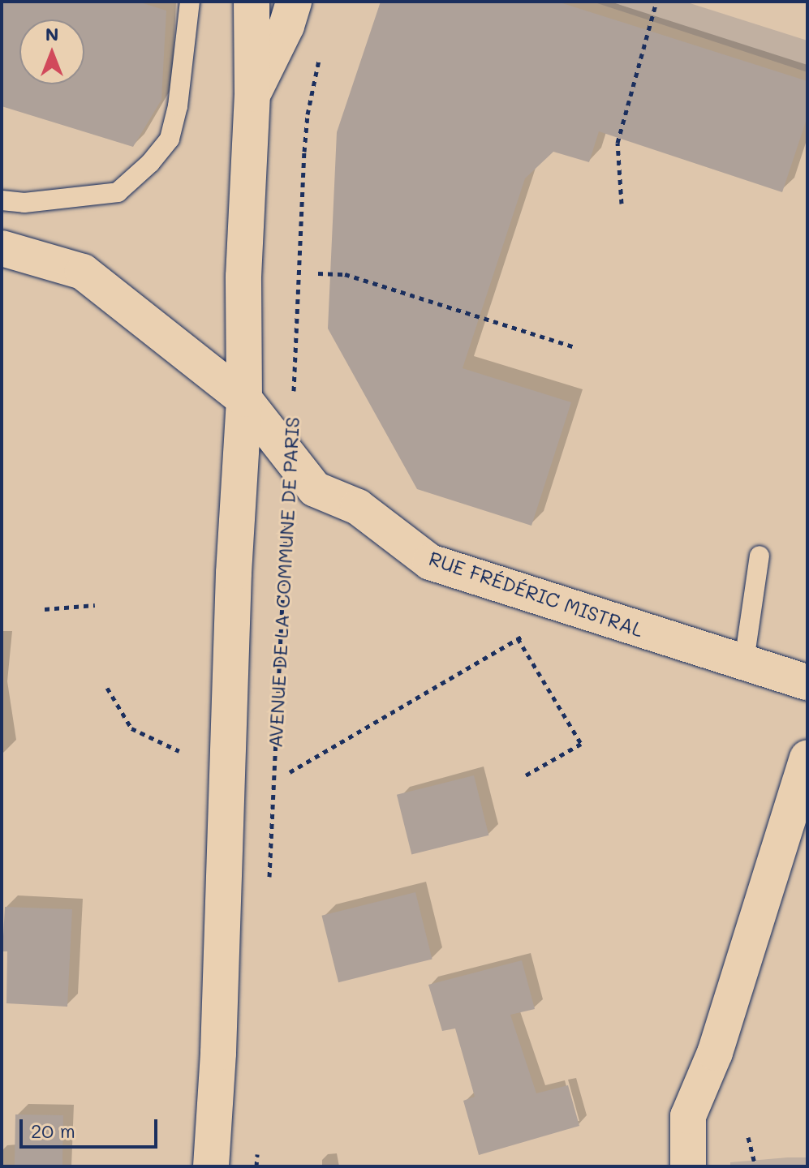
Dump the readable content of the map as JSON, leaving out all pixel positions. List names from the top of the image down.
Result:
{
  "streets": {
    "street": ["RUE FRÉDÉRIC MISTRAL"],
    "path": ["AVENUE DE LA COMMUNE DE PARIS"]
  },
  "crossings": [
    ["AVENUE DE LA COMMUNE DE PARIS", "RUE FRÉDÉRIC MISTRAL"]
  ],
  "scale_bar": "20 m",
  "north": "top"
}
